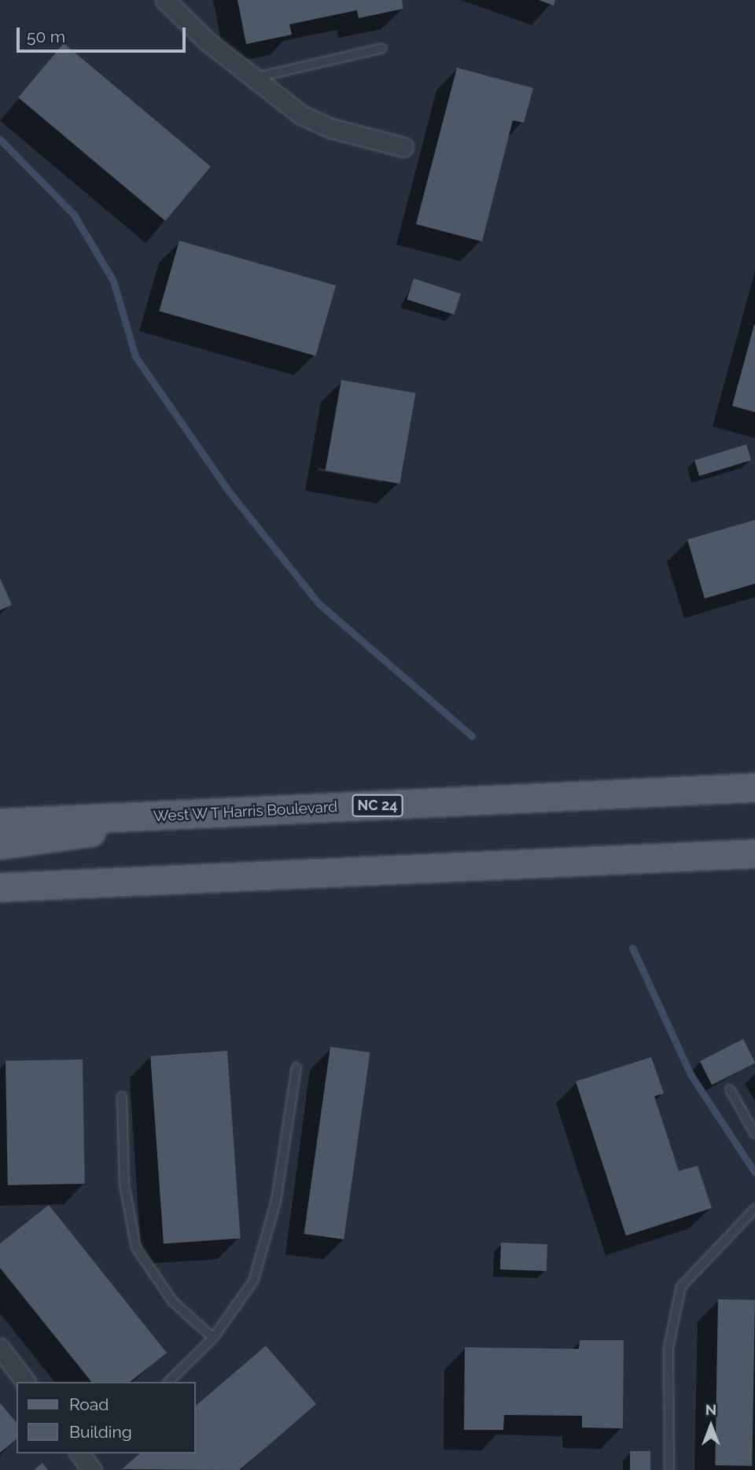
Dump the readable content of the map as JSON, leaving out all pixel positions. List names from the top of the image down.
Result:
{
  "streets": {
    "main road": ["NC 24", "West W T Harris Boulevard"]
  },
  "legend": ["Road", "Building"],
  "scale_bar": "50 m",
  "north": "top"
}
